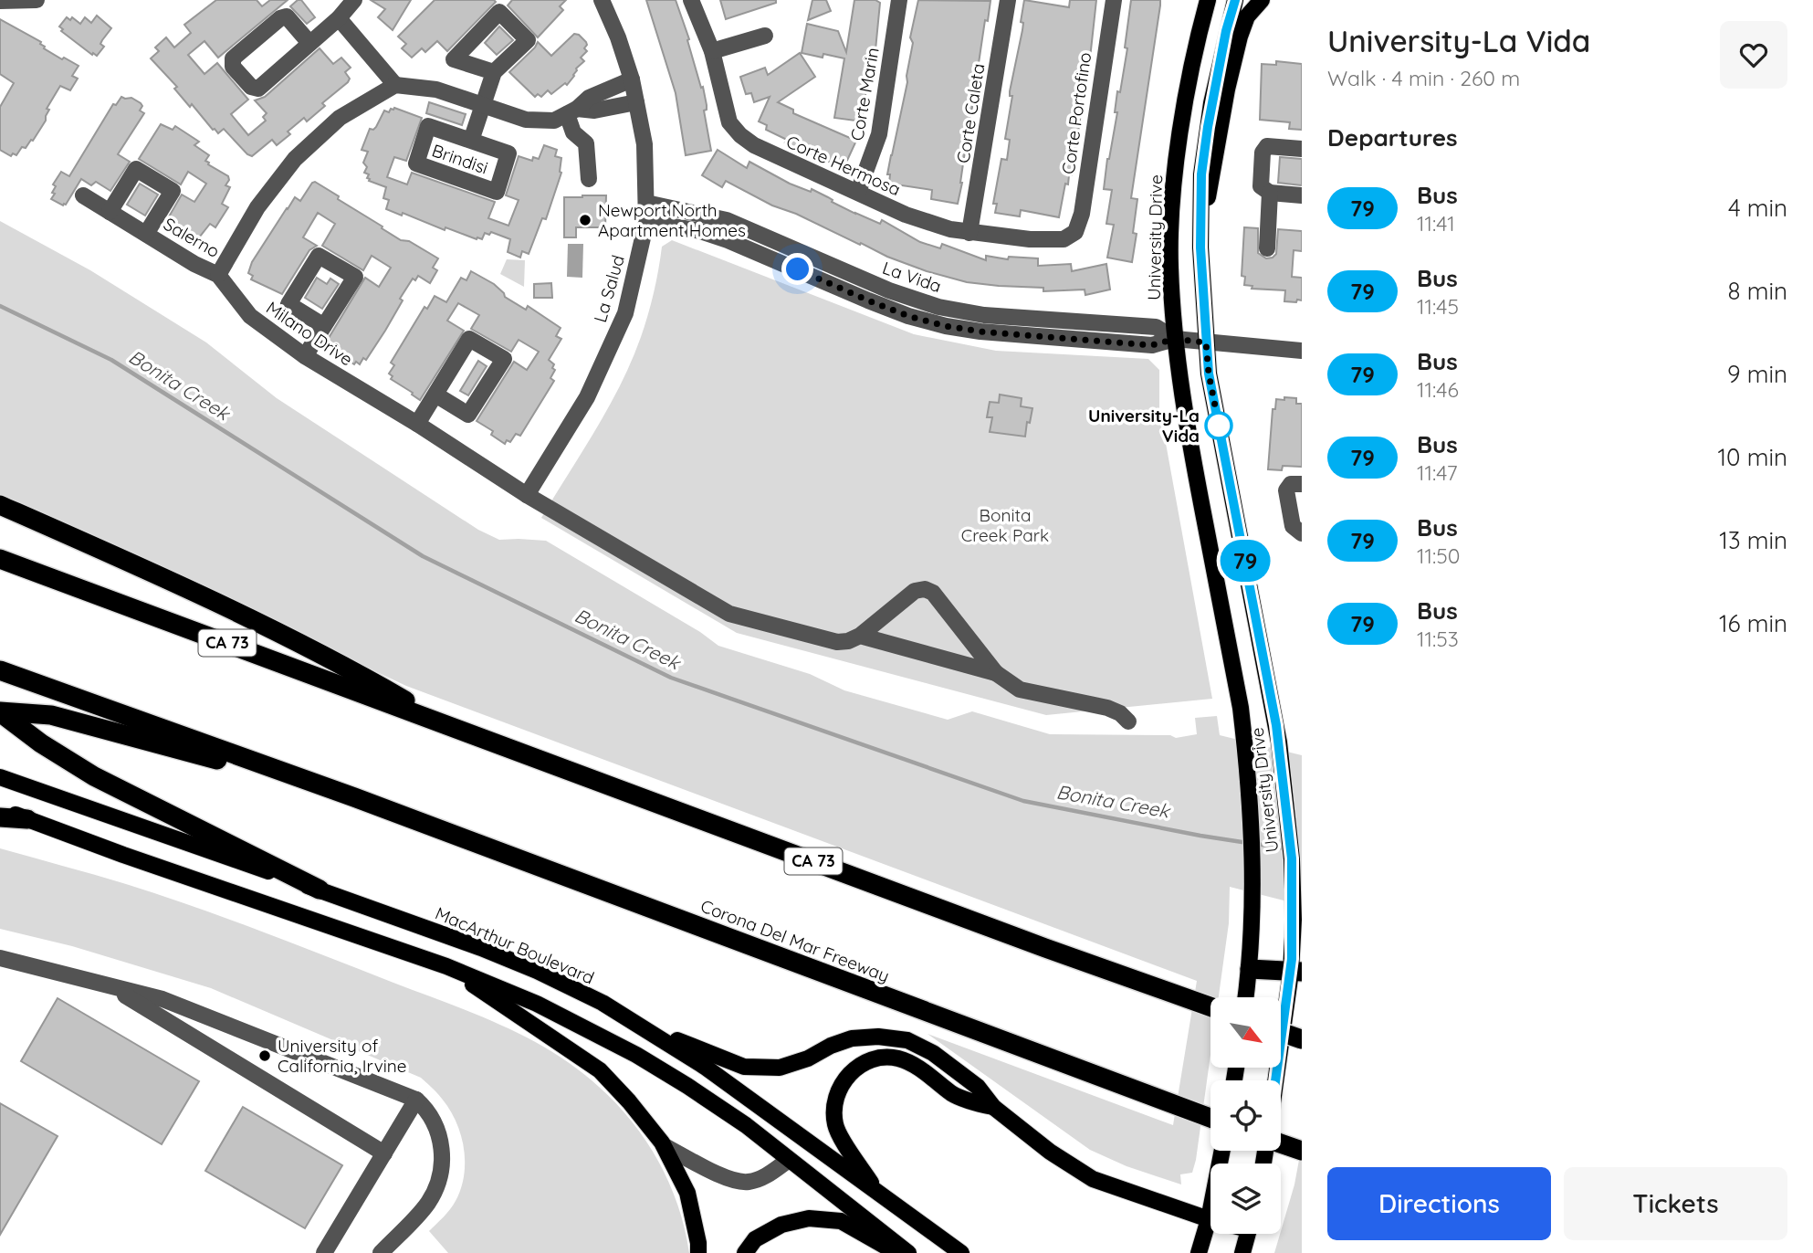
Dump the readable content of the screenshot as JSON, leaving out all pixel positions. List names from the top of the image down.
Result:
{
  "streets": {
    "highway": ["CA 73", "Corona Del Mar Freeway"],
    "main road": ["University Drive", "MacArthur Boulevard"],
    "street": [
      "Corte Marin",
      "Corte Caleta",
      "Corte Portofino",
      "Brindisi",
      "Corte Hermosa",
      "Salerno",
      "La Vida",
      "La Salud",
      "Milano Drive"
    ]
  },
  "crossings": [
    ["Corte Marin", "Corte Hermosa"],
    ["Corte Caleta", "Corte Hermosa"],
    ["Corte Portofino", "Corte Hermosa"],
    ["Salerno", "Milano Drive"],
    ["University Drive", "La Vida"],
    ["La Vida", "La Salud"],
    ["La Salud", "Milano Drive"]
  ],
  "water": ["Bonita Creek"],
  "parks": ["Bonita Creek Park"],
  "places": ["Newport North Apartment Homes", "University-La Vida", "University of California, Irvine"],
  "lines": ["bus line 79"],
  "north": "bottom right",
  "page": {
    "on_map": "79",
    "heading": [
      ["University-La Vida", "Walk · 4 min · 260 m"],
      "Departures"
    ],
    "list": [
      {
        "mark": "79",
        "name": "Bus",
        "note": "11:41",
        "value": "4 min"
      },
      {
        "mark": "79",
        "name": "Bus",
        "note": "11:45",
        "value": "8 min"
      },
      {
        "mark": "79",
        "name": "Bus",
        "note": "11:46",
        "value": "9 min"
      },
      {
        "mark": "79",
        "name": "Bus",
        "note": "11:47",
        "value": "10 min"
      },
      {
        "mark": "79",
        "name": "Bus",
        "note": "11:50",
        "value": "13 min"
      },
      {
        "mark": "79",
        "name": "Bus",
        "note": "11:53",
        "value": "16 min"
      }
    ],
    "buttons": ["Directions", "Tickets"]
  }
}
